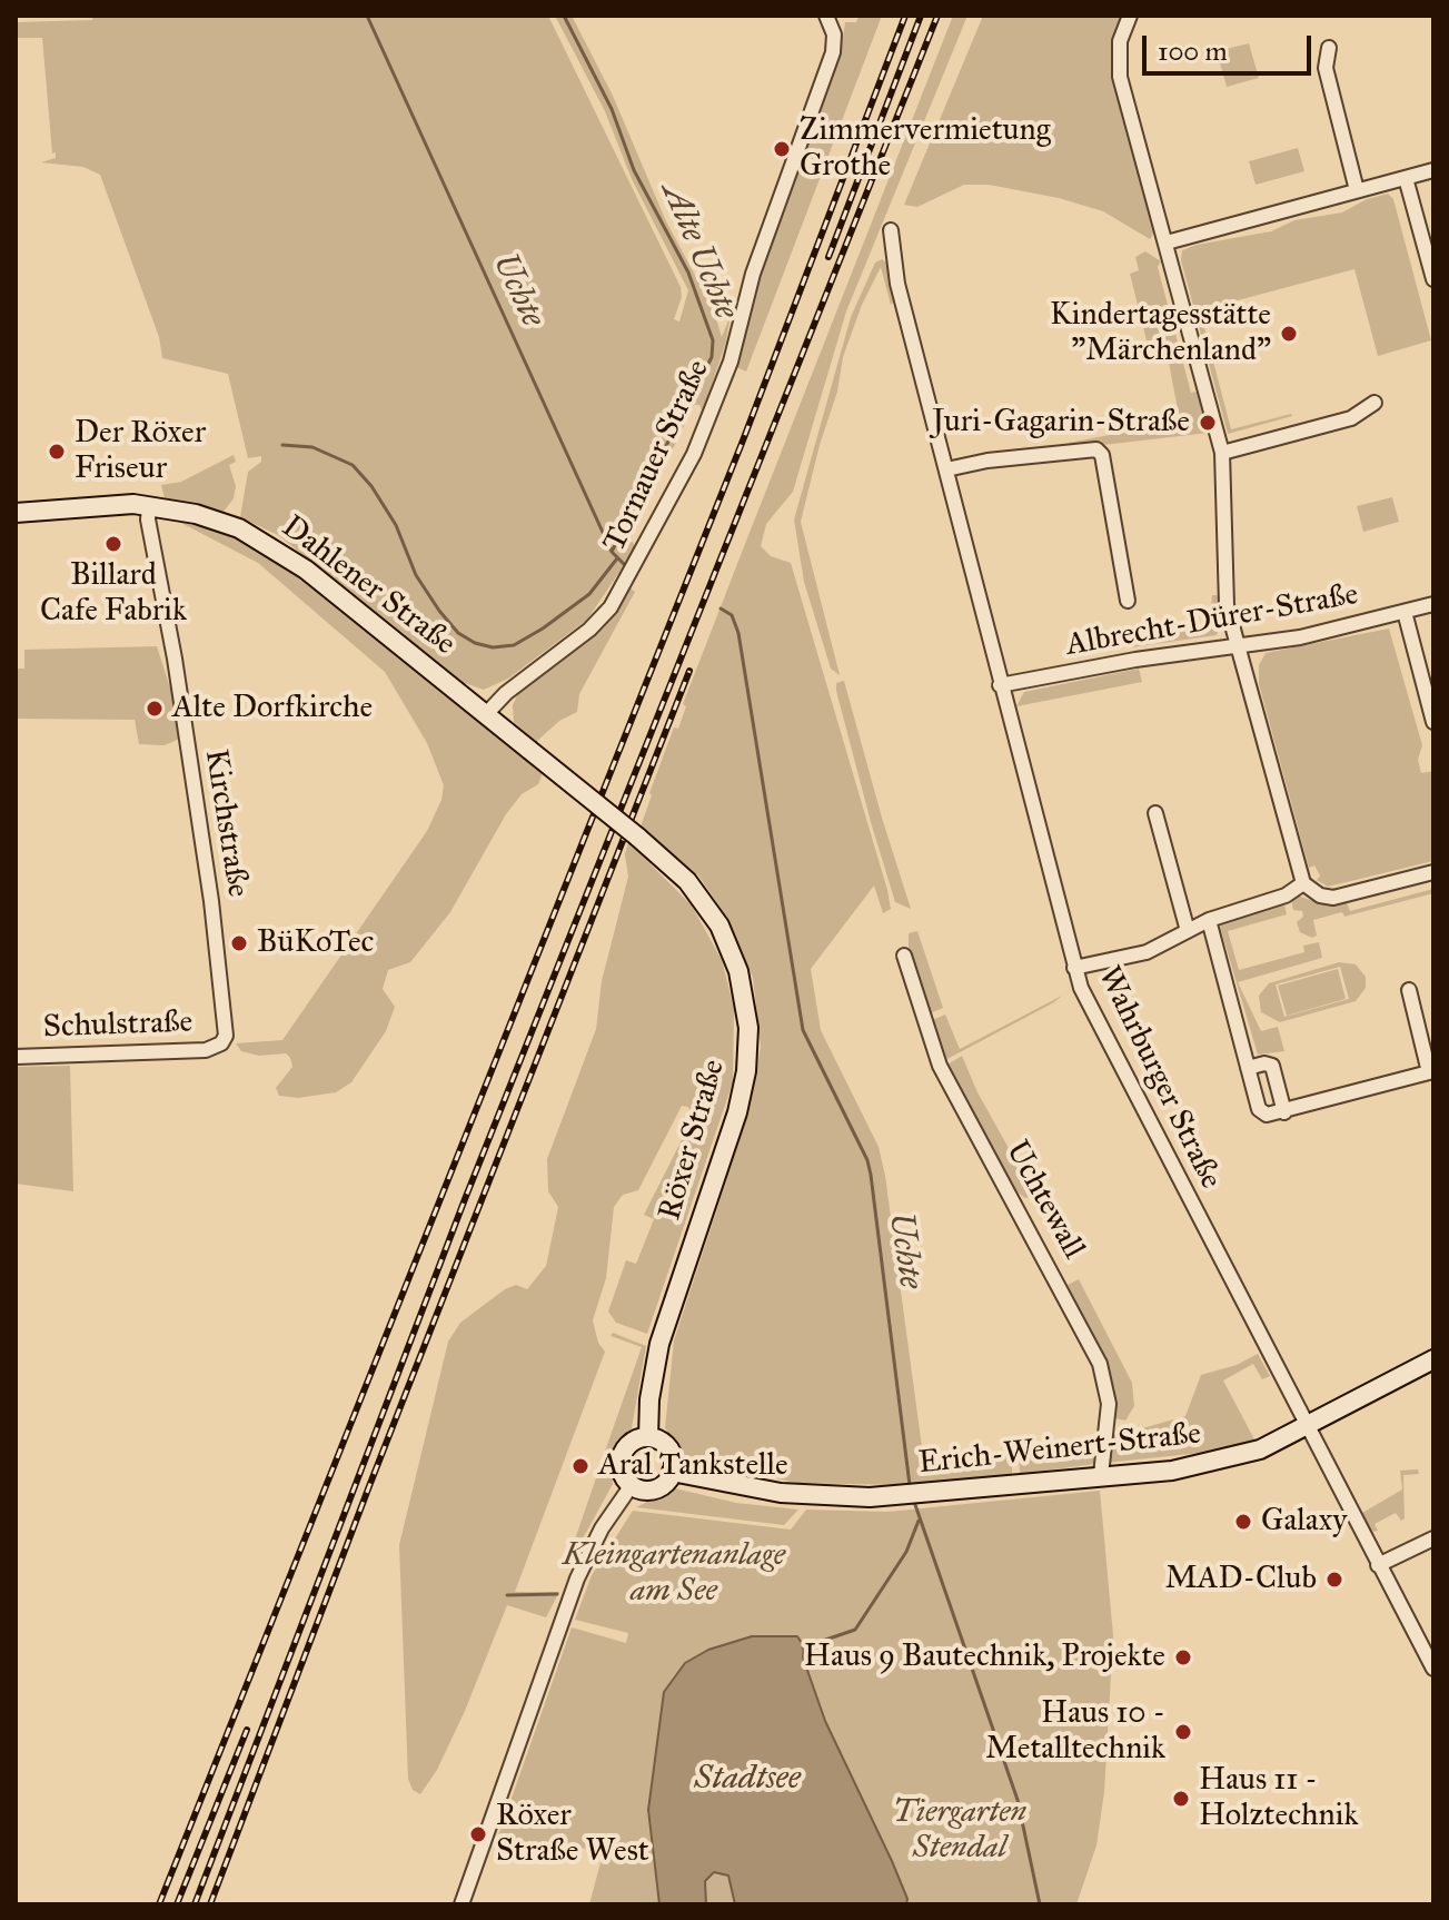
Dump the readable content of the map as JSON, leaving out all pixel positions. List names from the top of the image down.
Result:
{
  "streets": {
    "street": [
      "Tornauer Straße",
      "Dahlener Straße",
      "Albrecht-Dürer-Straße",
      "Kirchstraße",
      "Schulstraße",
      "Wahrburger Straße",
      "Röxer Straße",
      "Uchtewall",
      "Erich-Weinert-Straße"
    ]
  },
  "crossings": [
    ["Tornauer Straße", "Dahlener Straße"],
    ["Dahlener Straße", "Kirchstraße"],
    ["Dahlener Straße", "Röxer Straße"],
    ["Albrecht-Dürer-Straße", "Wahrburger Straße"],
    ["Kirchstraße", "Schulstraße"],
    ["Wahrburger Straße", "Erich-Weinert-Straße"],
    ["Röxer Straße", "Erich-Weinert-Straße"],
    ["Uchtewall", "Erich-Weinert-Straße"]
  ],
  "water": ["Alte Uchte", "Uchte", "Stadtsee"],
  "parks": ["Kleingartenanlage am See", "Tiergarten Stendal"],
  "places": [
    "Zimmervermietung Grothe",
    "Kindertagesstätte \"Märchenland\"",
    "Juri-Gagarin-Straße",
    "Der Röxer Friseur",
    "Billard Cafe Fabrik",
    "Alte Dorfkirche",
    "BüKoTec",
    "Aral Tankstelle",
    "Galaxy",
    "MAD-Club",
    "Haus 9 Bautechnik, Projekte",
    "Haus 10 - Metalltechnik",
    "Haus 11 - Holztechnik",
    "Röxer Straße West"
  ],
  "scale_bar": "100 m"
}
